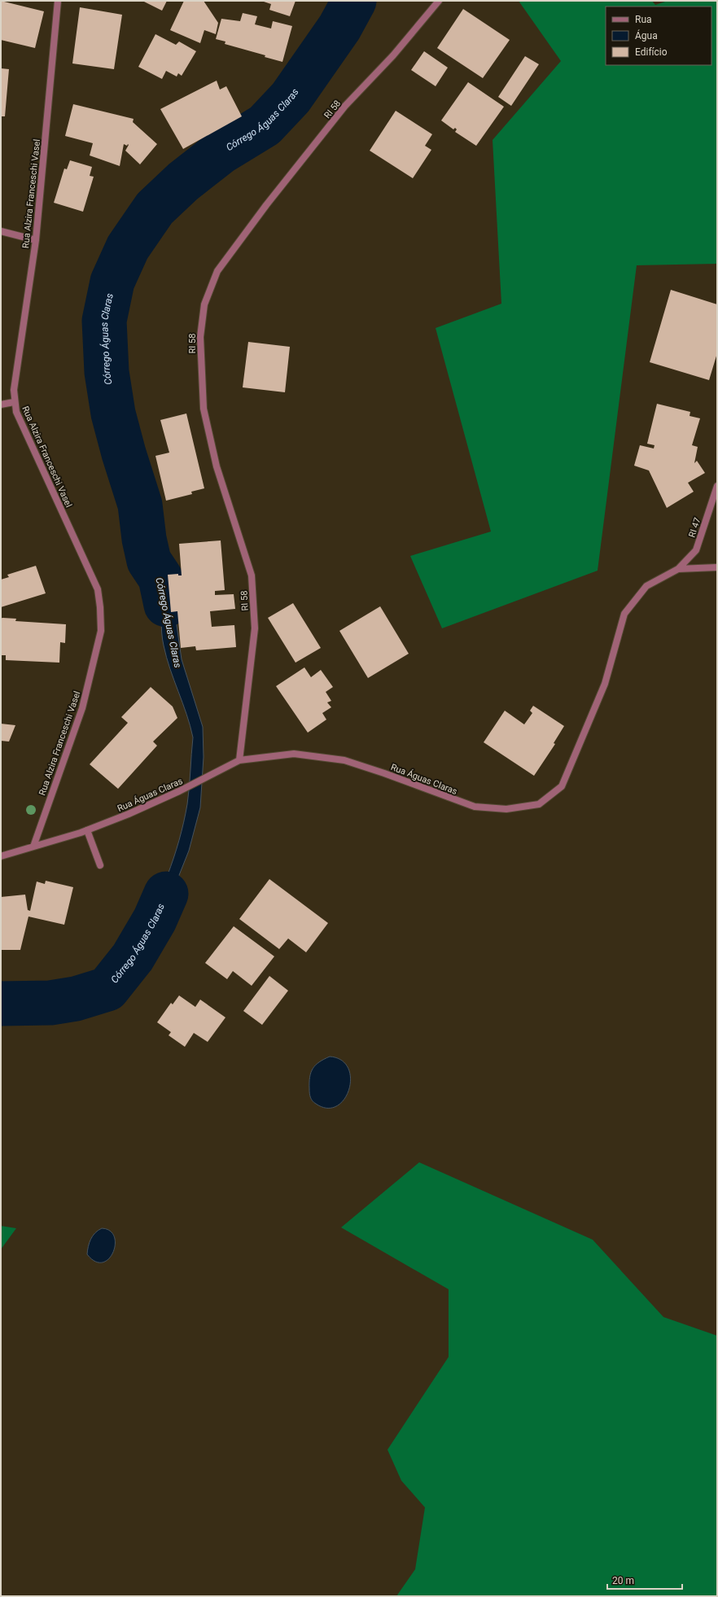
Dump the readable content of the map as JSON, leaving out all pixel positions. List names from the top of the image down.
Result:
{
  "streets": {
    "street": [
      "RI 58",
      "Rua Alzira Franceschi Vasel",
      "RI 47",
      "Rua Águas Claras"
    ]
  },
  "crossings": [
    ["RI 58", "Rua Águas Claras"],
    ["Rua Alzira Franceschi Vasel", "Rua Águas Claras"],
    ["RI 47", "Rua Águas Claras"]
  ],
  "water": ["Córrego Águas Claras"],
  "legend": ["Rua", "Água", "Edifício"],
  "scale_bar": "20 m"
}
